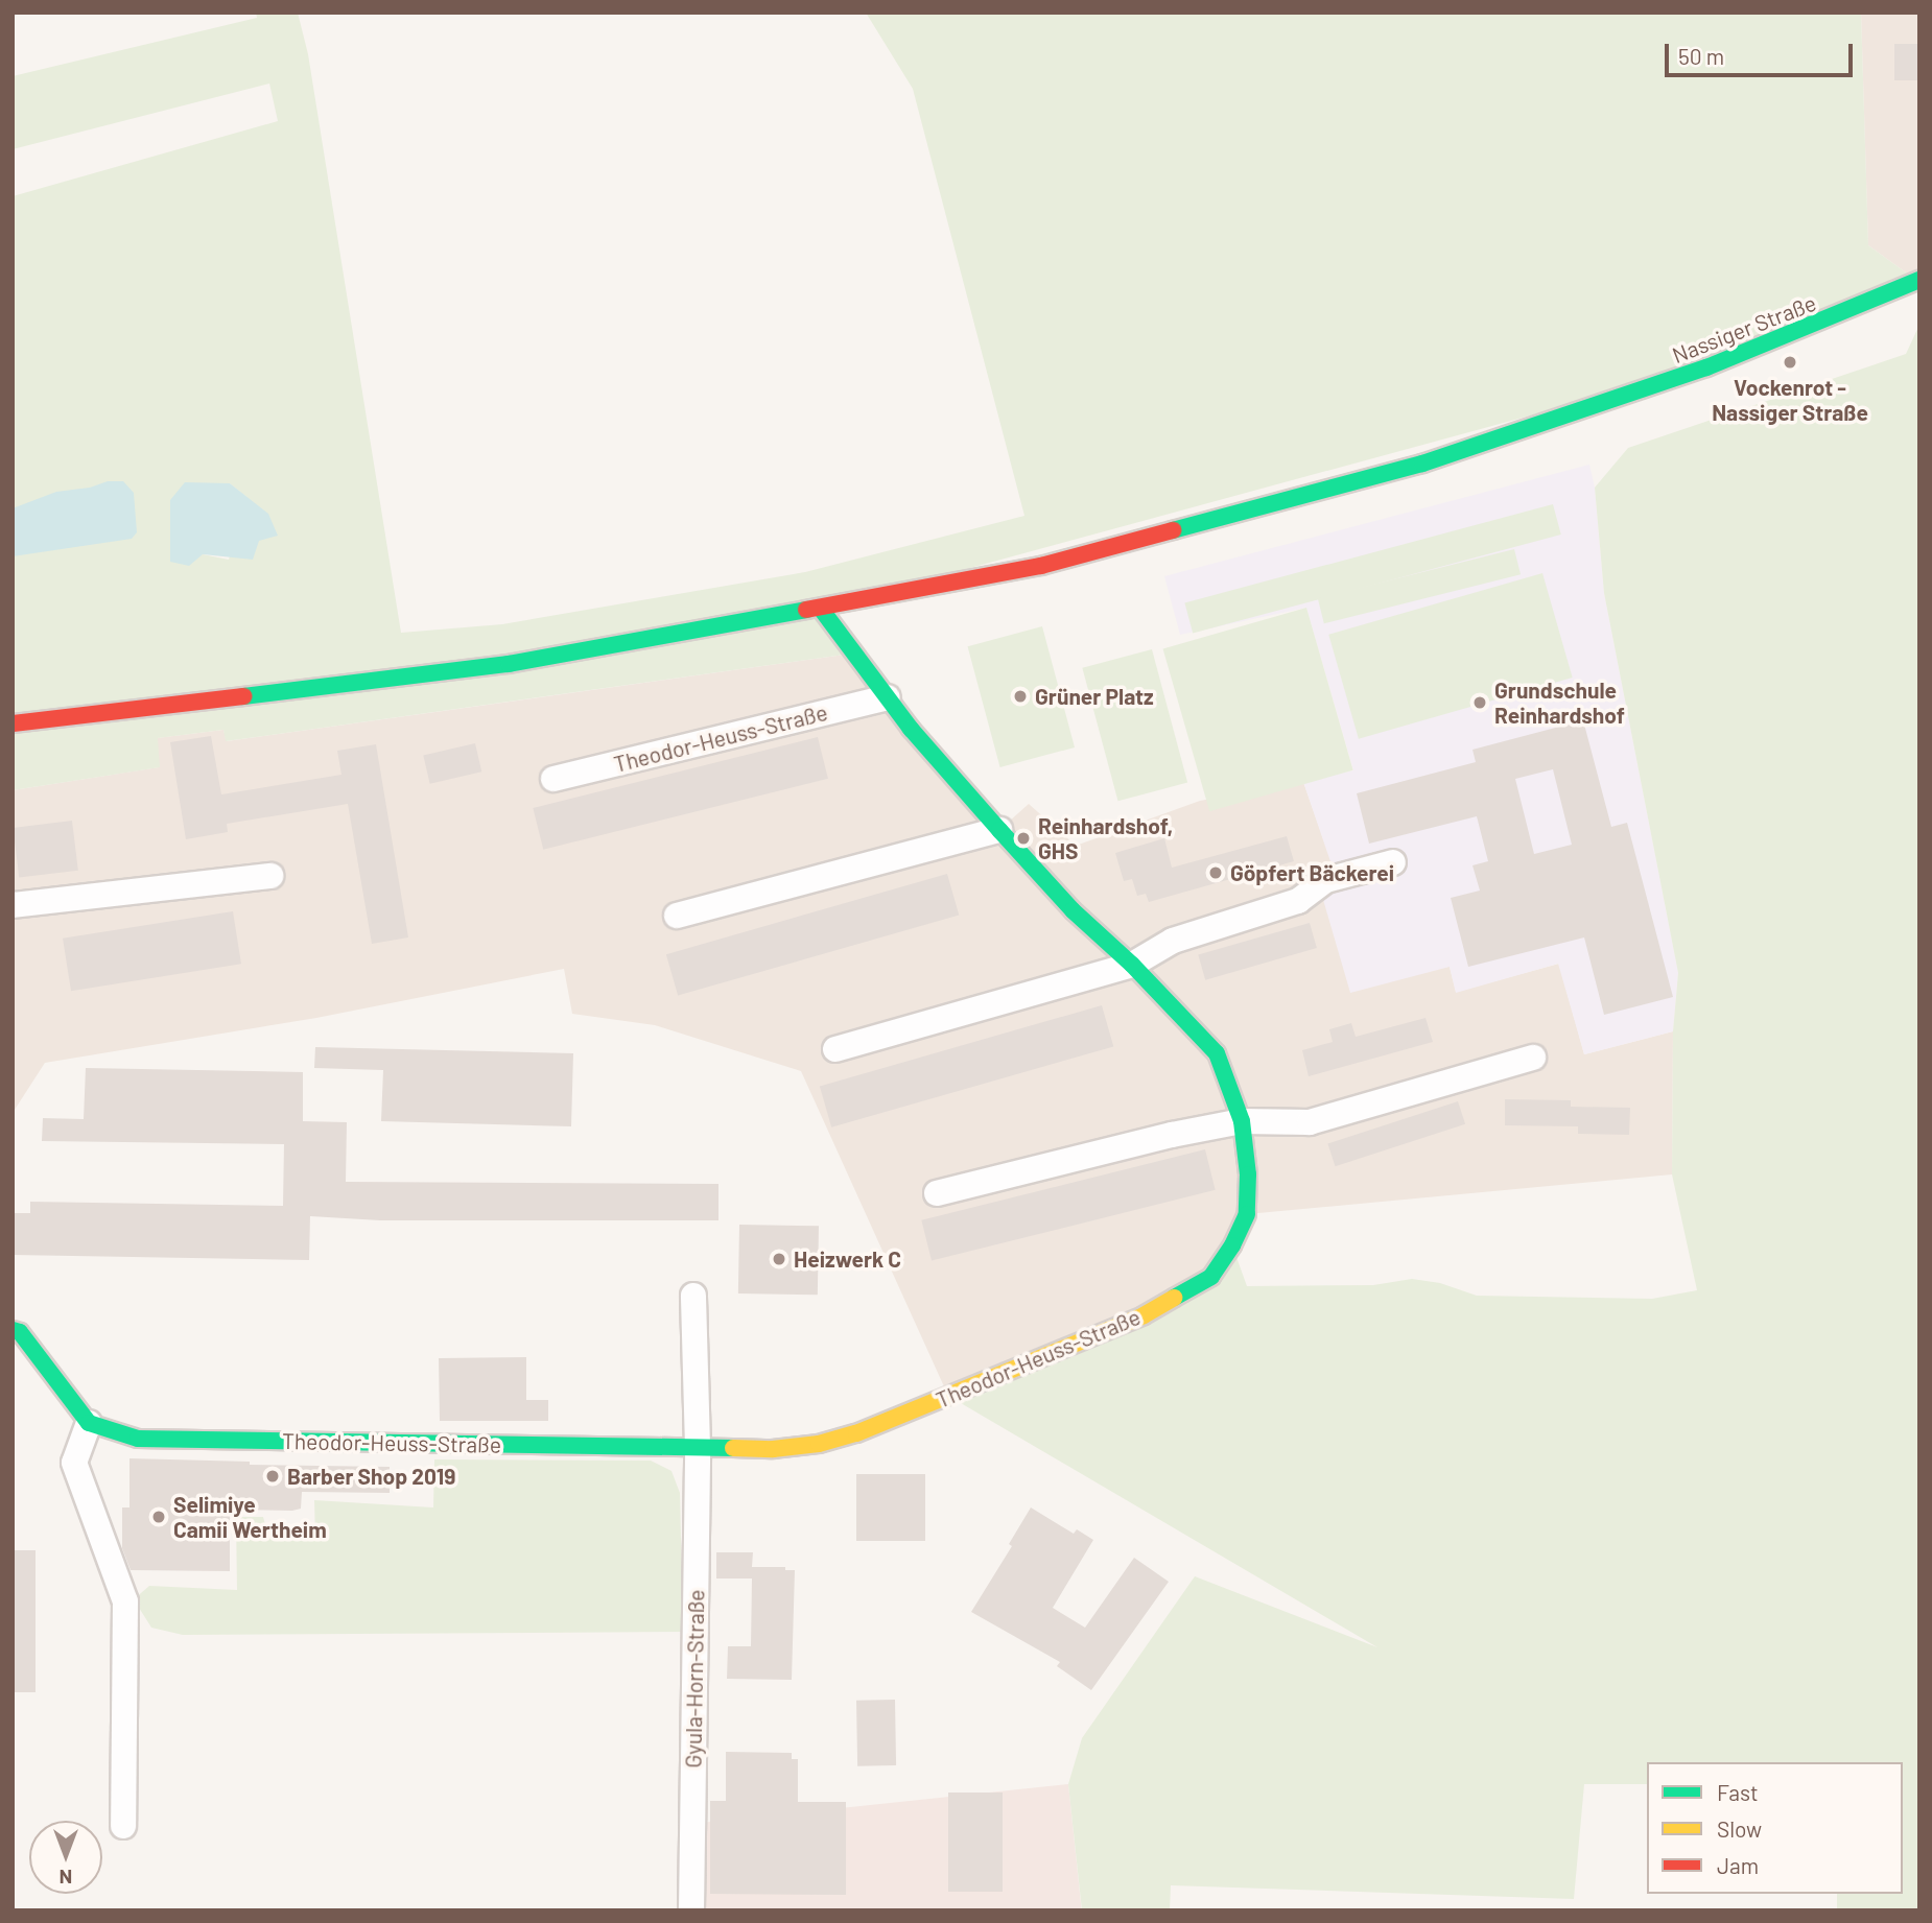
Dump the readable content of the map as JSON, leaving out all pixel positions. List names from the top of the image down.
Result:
{
  "streets": {
    "street": ["Nassiger Straße", "Theodor-Heuss-Straße", "Gyula-Horn-Straße"]
  },
  "crossings": [
    ["Nassiger Straße", "Theodor-Heuss-Straße"],
    ["Theodor-Heuss-Straße", "Gyula-Horn-Straße"]
  ],
  "places": [
    "Vockenrot - Nassiger Straße",
    "Grüner Platz",
    "Grundschule Reinhardshof",
    "Reinhardshof, GHS",
    "Göpfert Bäckerei",
    "Heizwerk C",
    "Barber Shop 2019",
    "Selimiye Camii Wertheim"
  ],
  "legend": ["Fast", "Slow", "Jam"],
  "scale_bar": "50 m",
  "north": "bottom"
}
